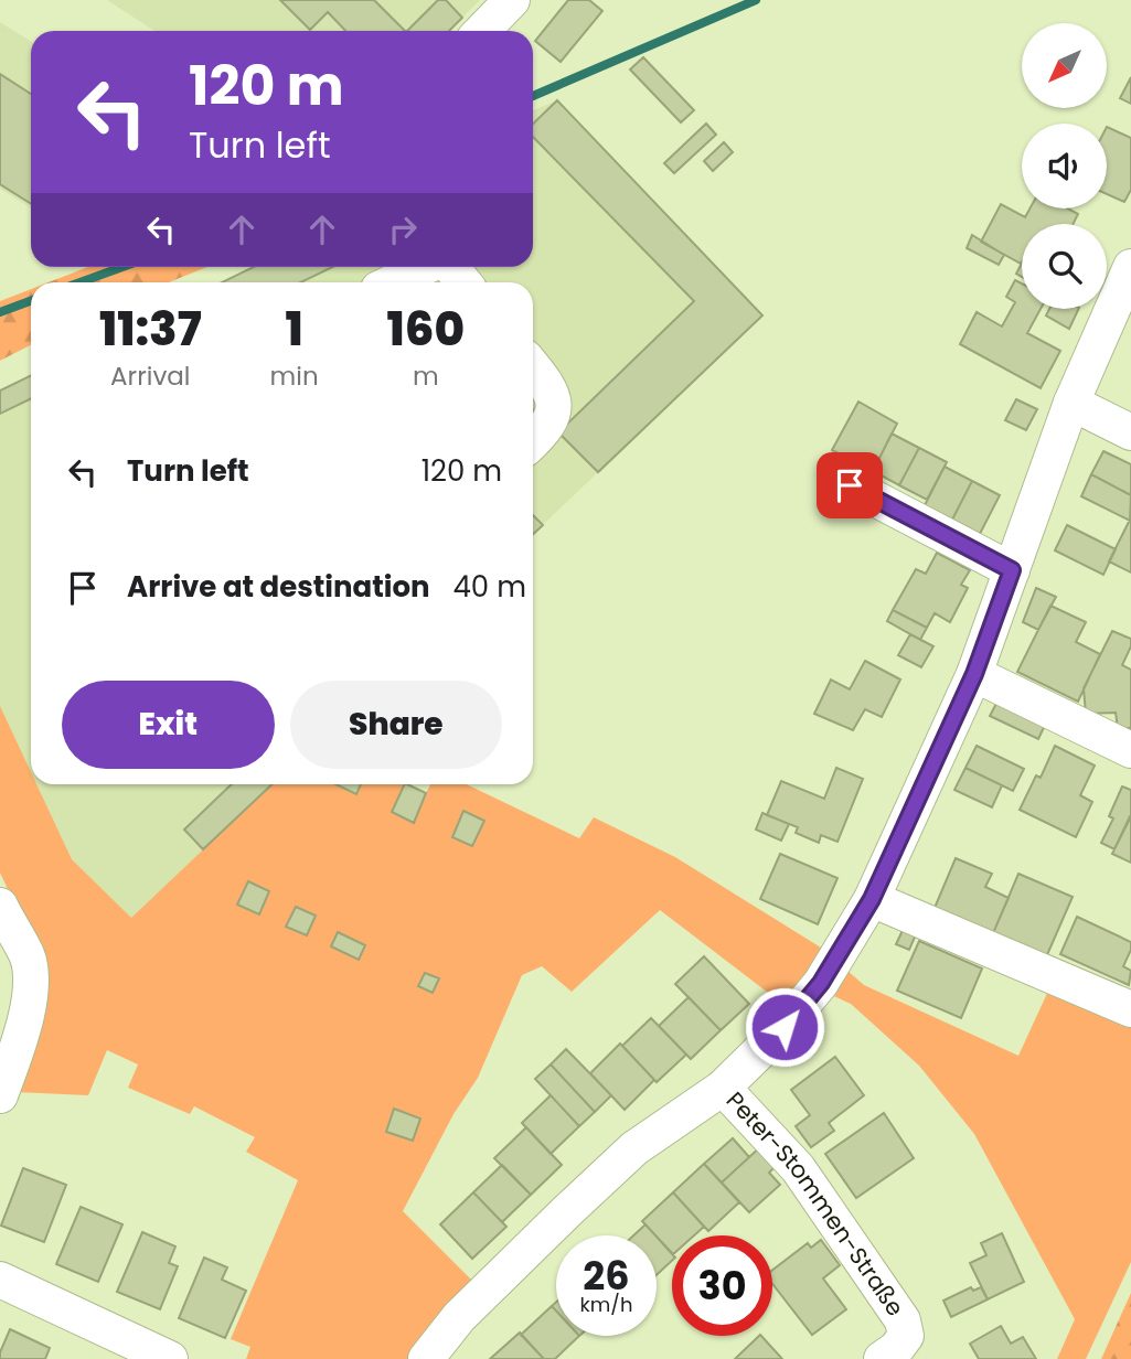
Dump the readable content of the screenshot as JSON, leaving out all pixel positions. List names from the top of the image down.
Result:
{
  "streets": {
    "street": ["Peter-Stommen-Straße"]
  },
  "north": "bottom left",
  "page": {
    "turn": ["120 m", "Turn left"],
    "eta": [
      "11:37",
      "Arrival",
      "1",
      "min",
      "160",
      "m"
    ],
    "list": [
      {
        "name": "Turn left",
        "value": "120 m"
      },
      {
        "name": "Arrive at destination",
        "value": "40 m"
      }
    ],
    "buttons": ["Exit", "Share"],
    "speed": "26 km/h",
    "limit": "30"
  }
}
